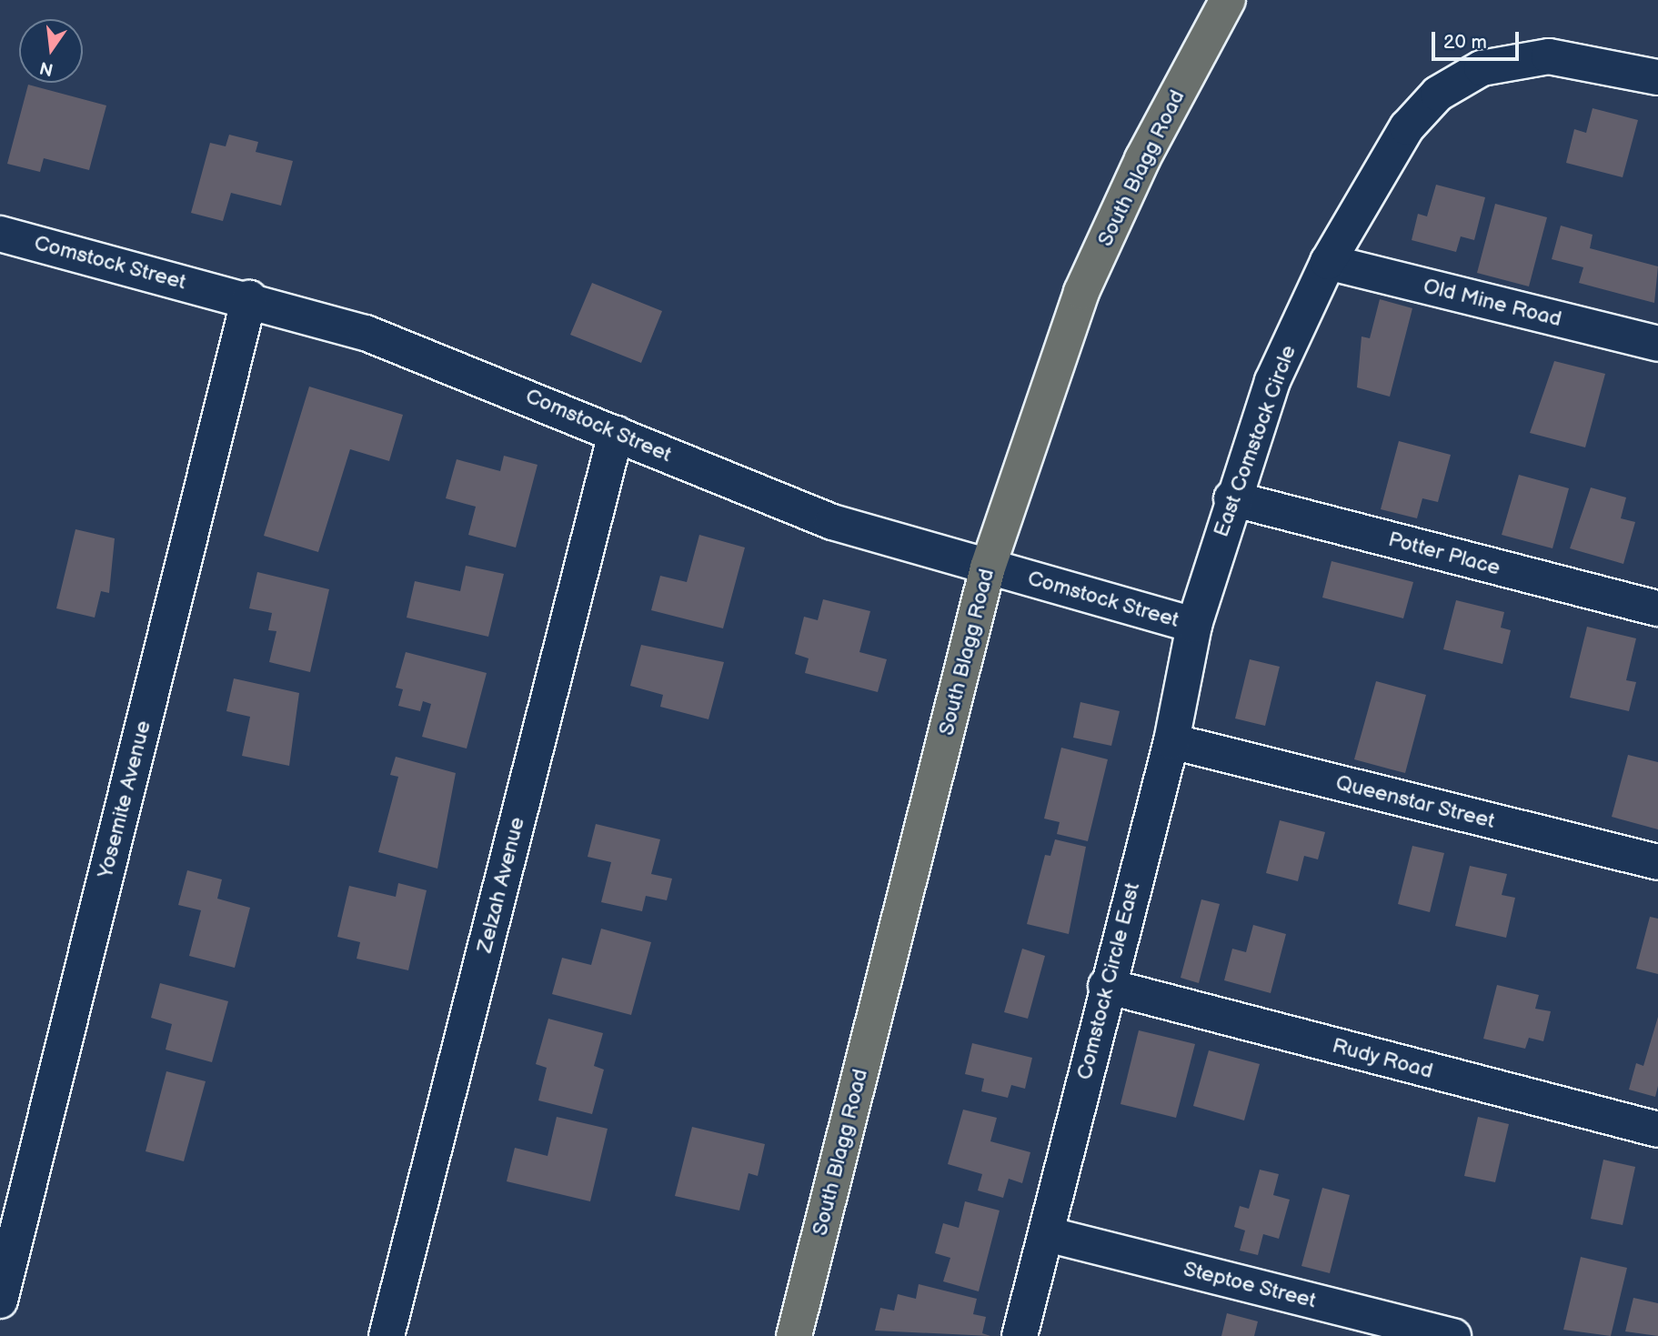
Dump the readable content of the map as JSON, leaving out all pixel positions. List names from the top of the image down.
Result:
{
  "streets": {
    "main road": ["South Blagg Road"],
    "street": [
      "Comstock Street",
      "Old Mine Road",
      "East Comstock Circle",
      "Potter Place",
      "Yosemite Avenue",
      "Queenstar Street",
      "Zelzah Avenue",
      "Comstock Circle East",
      "Rudy Road",
      "Steptoe Street"
    ]
  },
  "crossings": [
    ["South Blagg Road", "Comstock Street"],
    ["Comstock Street", "East Comstock Circle"],
    ["Comstock Street", "Yosemite Avenue"],
    ["Comstock Street", "Zelzah Avenue"],
    ["Comstock Street", "Comstock Circle East"],
    ["Old Mine Road", "East Comstock Circle"],
    ["East Comstock Circle", "Potter Place"],
    ["East Comstock Circle", "Comstock Circle East"],
    ["Queenstar Street", "Comstock Circle East"],
    ["Comstock Circle East", "Rudy Road"],
    ["Comstock Circle East", "Steptoe Street"]
  ],
  "scale_bar": "20 m",
  "north": "bottom"
}
